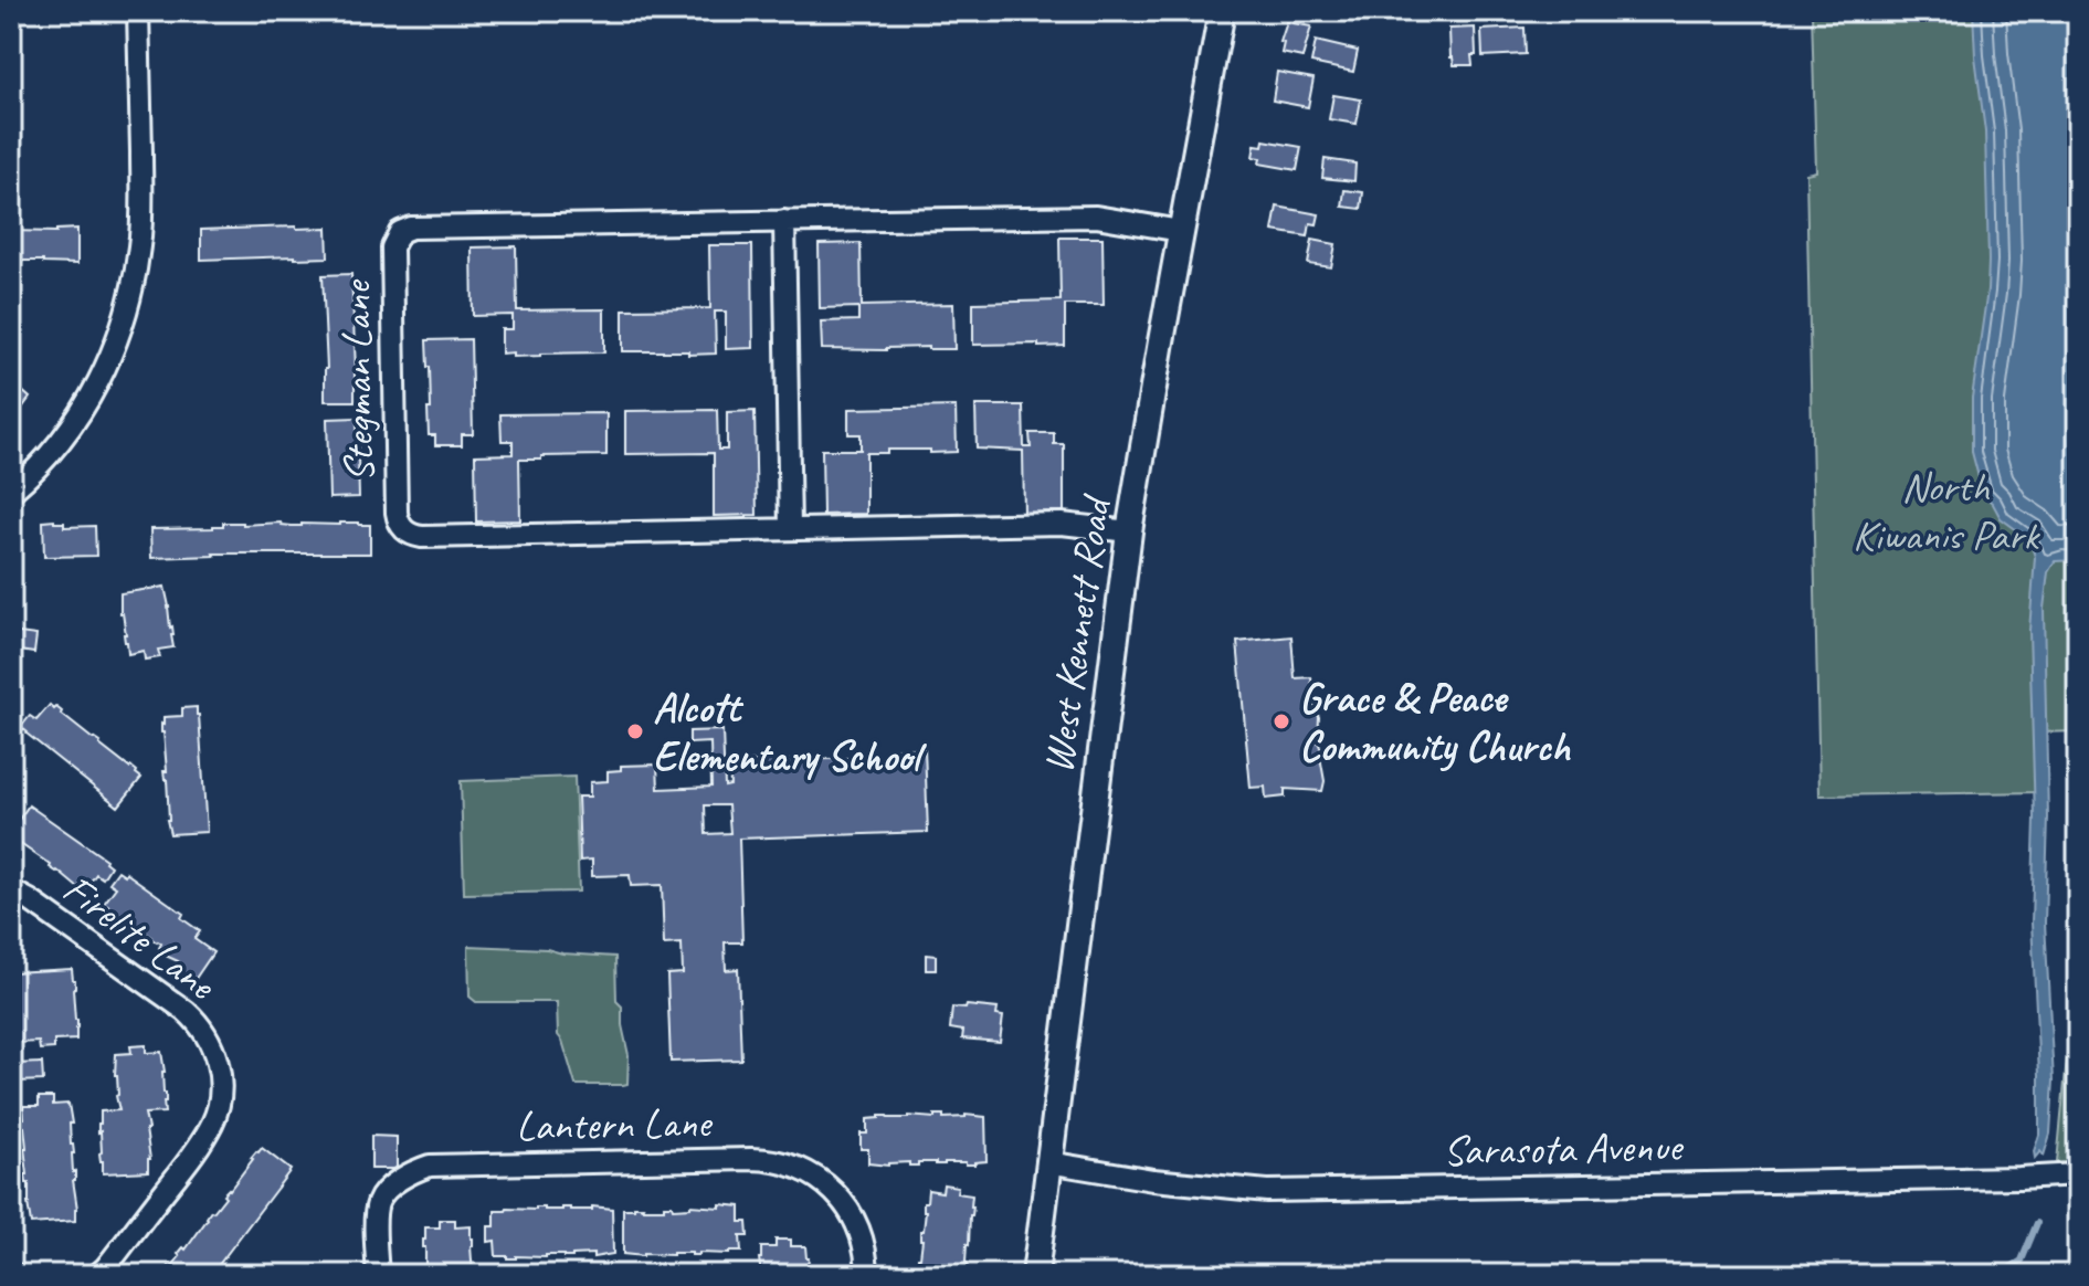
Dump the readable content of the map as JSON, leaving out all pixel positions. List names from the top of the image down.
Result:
{
  "streets": {
    "street": [
      "Stegman Lane",
      "West Kennett Road",
      "Firelite Lane",
      "Lantern Lane",
      "Sarasota Avenue"
    ]
  },
  "crossings": [
    ["Stegman Lane", "West Kennett Road"],
    ["West Kennett Road", "Sarasota Avenue"]
  ],
  "parks": ["North Kiwanis Park"],
  "places": ["Grace & Peace Community Church", "Alcott Elementary School"]
}
